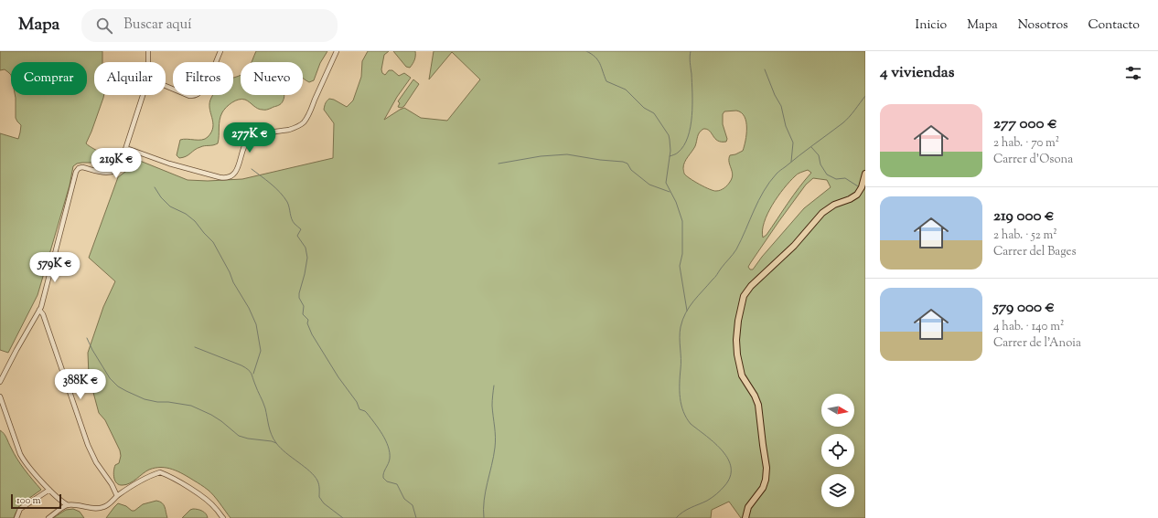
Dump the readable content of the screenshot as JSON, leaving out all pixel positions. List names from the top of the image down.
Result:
{
  "scale_bar": "100 m",
  "north": "right",
  "page": {
    "header": "Mapa",
    "search": "Buscar aquí",
    "nav": [
      "Inicio",
      "Mapa",
      "Nosotros",
      "Contacto"
    ],
    "heading": "4 viviendas",
    "chip": [
      "Comprar",
      "Alquilar",
      "Filtros",
      "Nuevo"
    ],
    "list": [
      {
        "name": "277 000 €",
        "note": "2 hab. · 70 m² · Carrer d'Osona"
      },
      {
        "name": "219 000 €",
        "note": "2 hab. · 52 m² · Carrer del Bages"
      },
      {
        "name": "579 000 €",
        "note": "4 hab. · 140 m² · Carrer de l'Anoia"
      }
    ],
    "price": [
      "277K €",
      "219K €",
      "579K €",
      "388K €"
    ],
    "scale": "100 m"
  }
}
